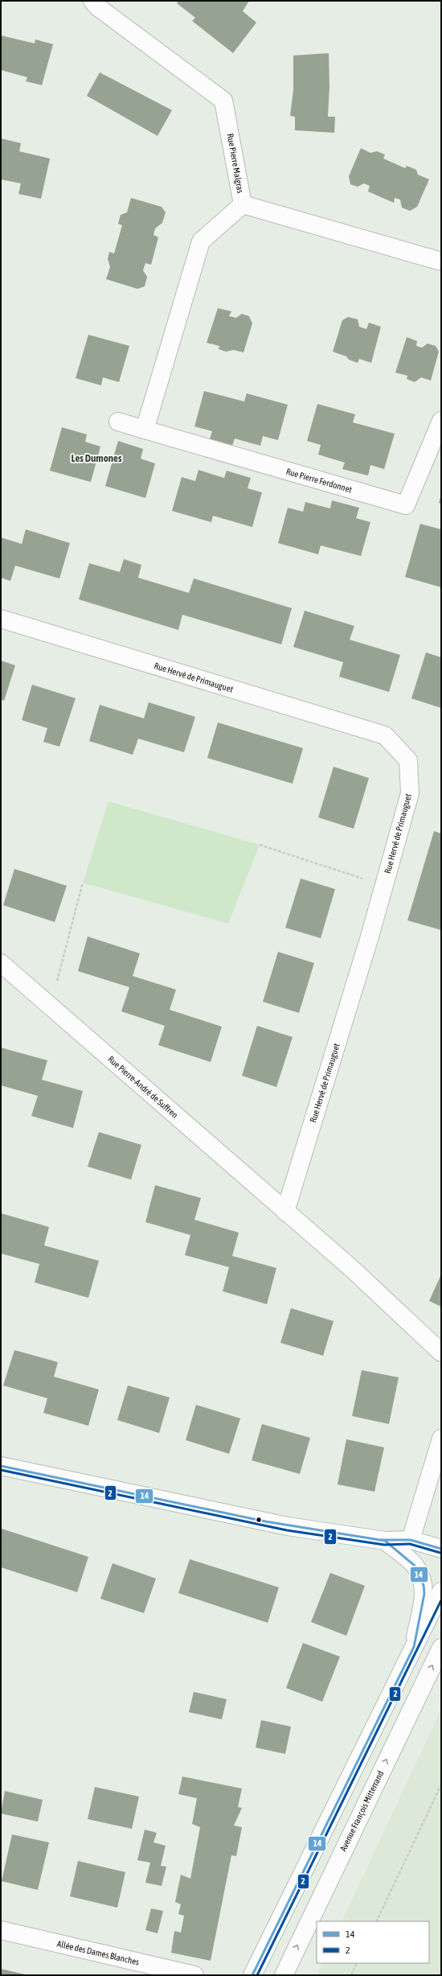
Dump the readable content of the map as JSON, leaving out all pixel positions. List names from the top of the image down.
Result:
{
  "streets": {
    "street": [
      "Rue Pierre Malgras",
      "Rue Pierre Ferdonnet",
      "Rue Hervé de Primauguet",
      "Rue Pierre-André de Suffren",
      "Avenue François Mitterrand",
      "Allée des Dames Blanches"
    ]
  },
  "crossings": [
    ["Rue Hervé de Primauguet", "Rue Pierre-André de Suffren"]
  ],
  "districts": ["Les Dumones"],
  "lines": ["transit line 14", "transit line 2"],
  "legend": ["14", "2"]
}
